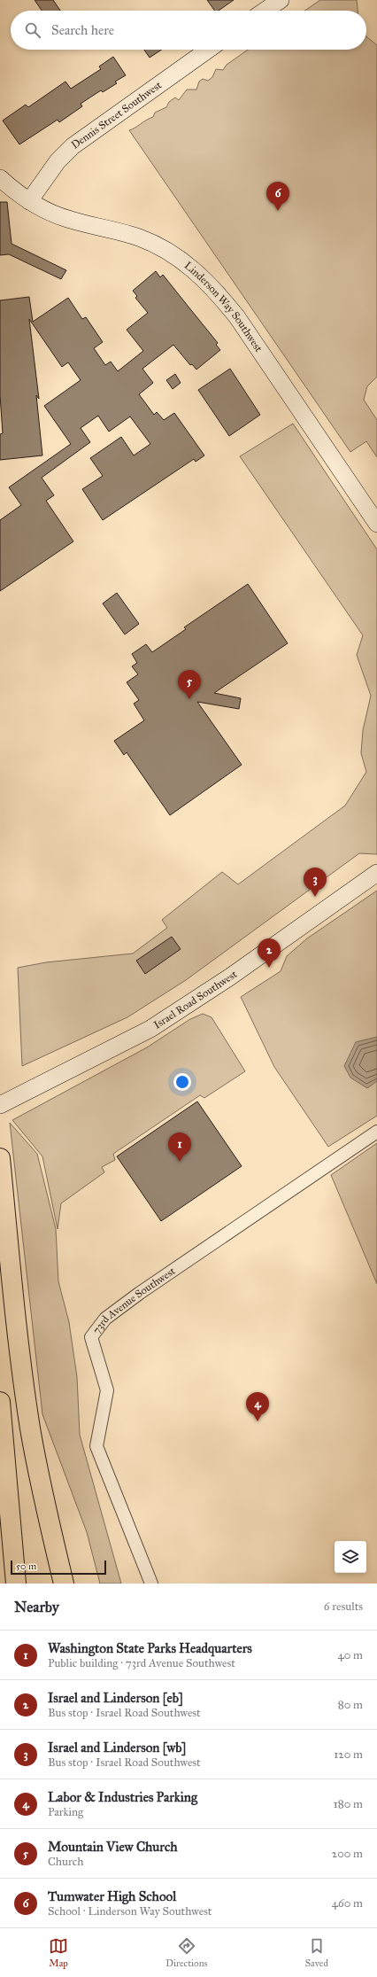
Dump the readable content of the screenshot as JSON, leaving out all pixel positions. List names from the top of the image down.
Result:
{
  "streets": {
    "street": [
      "Dennis Street Southwest",
      "Linderson Way Southwest",
      "Israel Road Southwest",
      "73rd Avenue Southwest"
    ]
  },
  "crossings": [
    ["Dennis Street Southwest", "Linderson Way Southwest"]
  ],
  "scale_bar": "50 m",
  "page": {
    "search": "Search here",
    "pins": [
      "6",
      "5",
      "3",
      "2",
      "1",
      "4"
    ],
    "scale": "50 m",
    "heading": ["Nearby", "6 results"],
    "list": [
      {
        "mark": "1",
        "name": "Washington State Parks Headquarters",
        "note": "Public building · 73rd Avenue Southwest",
        "value": "40 m"
      },
      {
        "mark": "2",
        "name": "Israel and Linderson [eb]",
        "note": "Bus stop · Israel Road Southwest",
        "value": "80 m"
      },
      {
        "mark": "3",
        "name": "Israel and Linderson [wb]",
        "note": "Bus stop · Israel Road Southwest",
        "value": "120 m"
      },
      {
        "mark": "4",
        "name": "Labor & Industries Parking",
        "note": "Parking",
        "value": "180 m"
      },
      {
        "mark": "5",
        "name": "Mountain View Church",
        "note": "Church",
        "value": "200 m"
      },
      {
        "mark": "6",
        "name": "Tumwater High School",
        "note": "School · Linderson Way Southwest",
        "value": "460 m"
      }
    ],
    "nav": ["Map", "Directions", "Saved"]
  }
}
